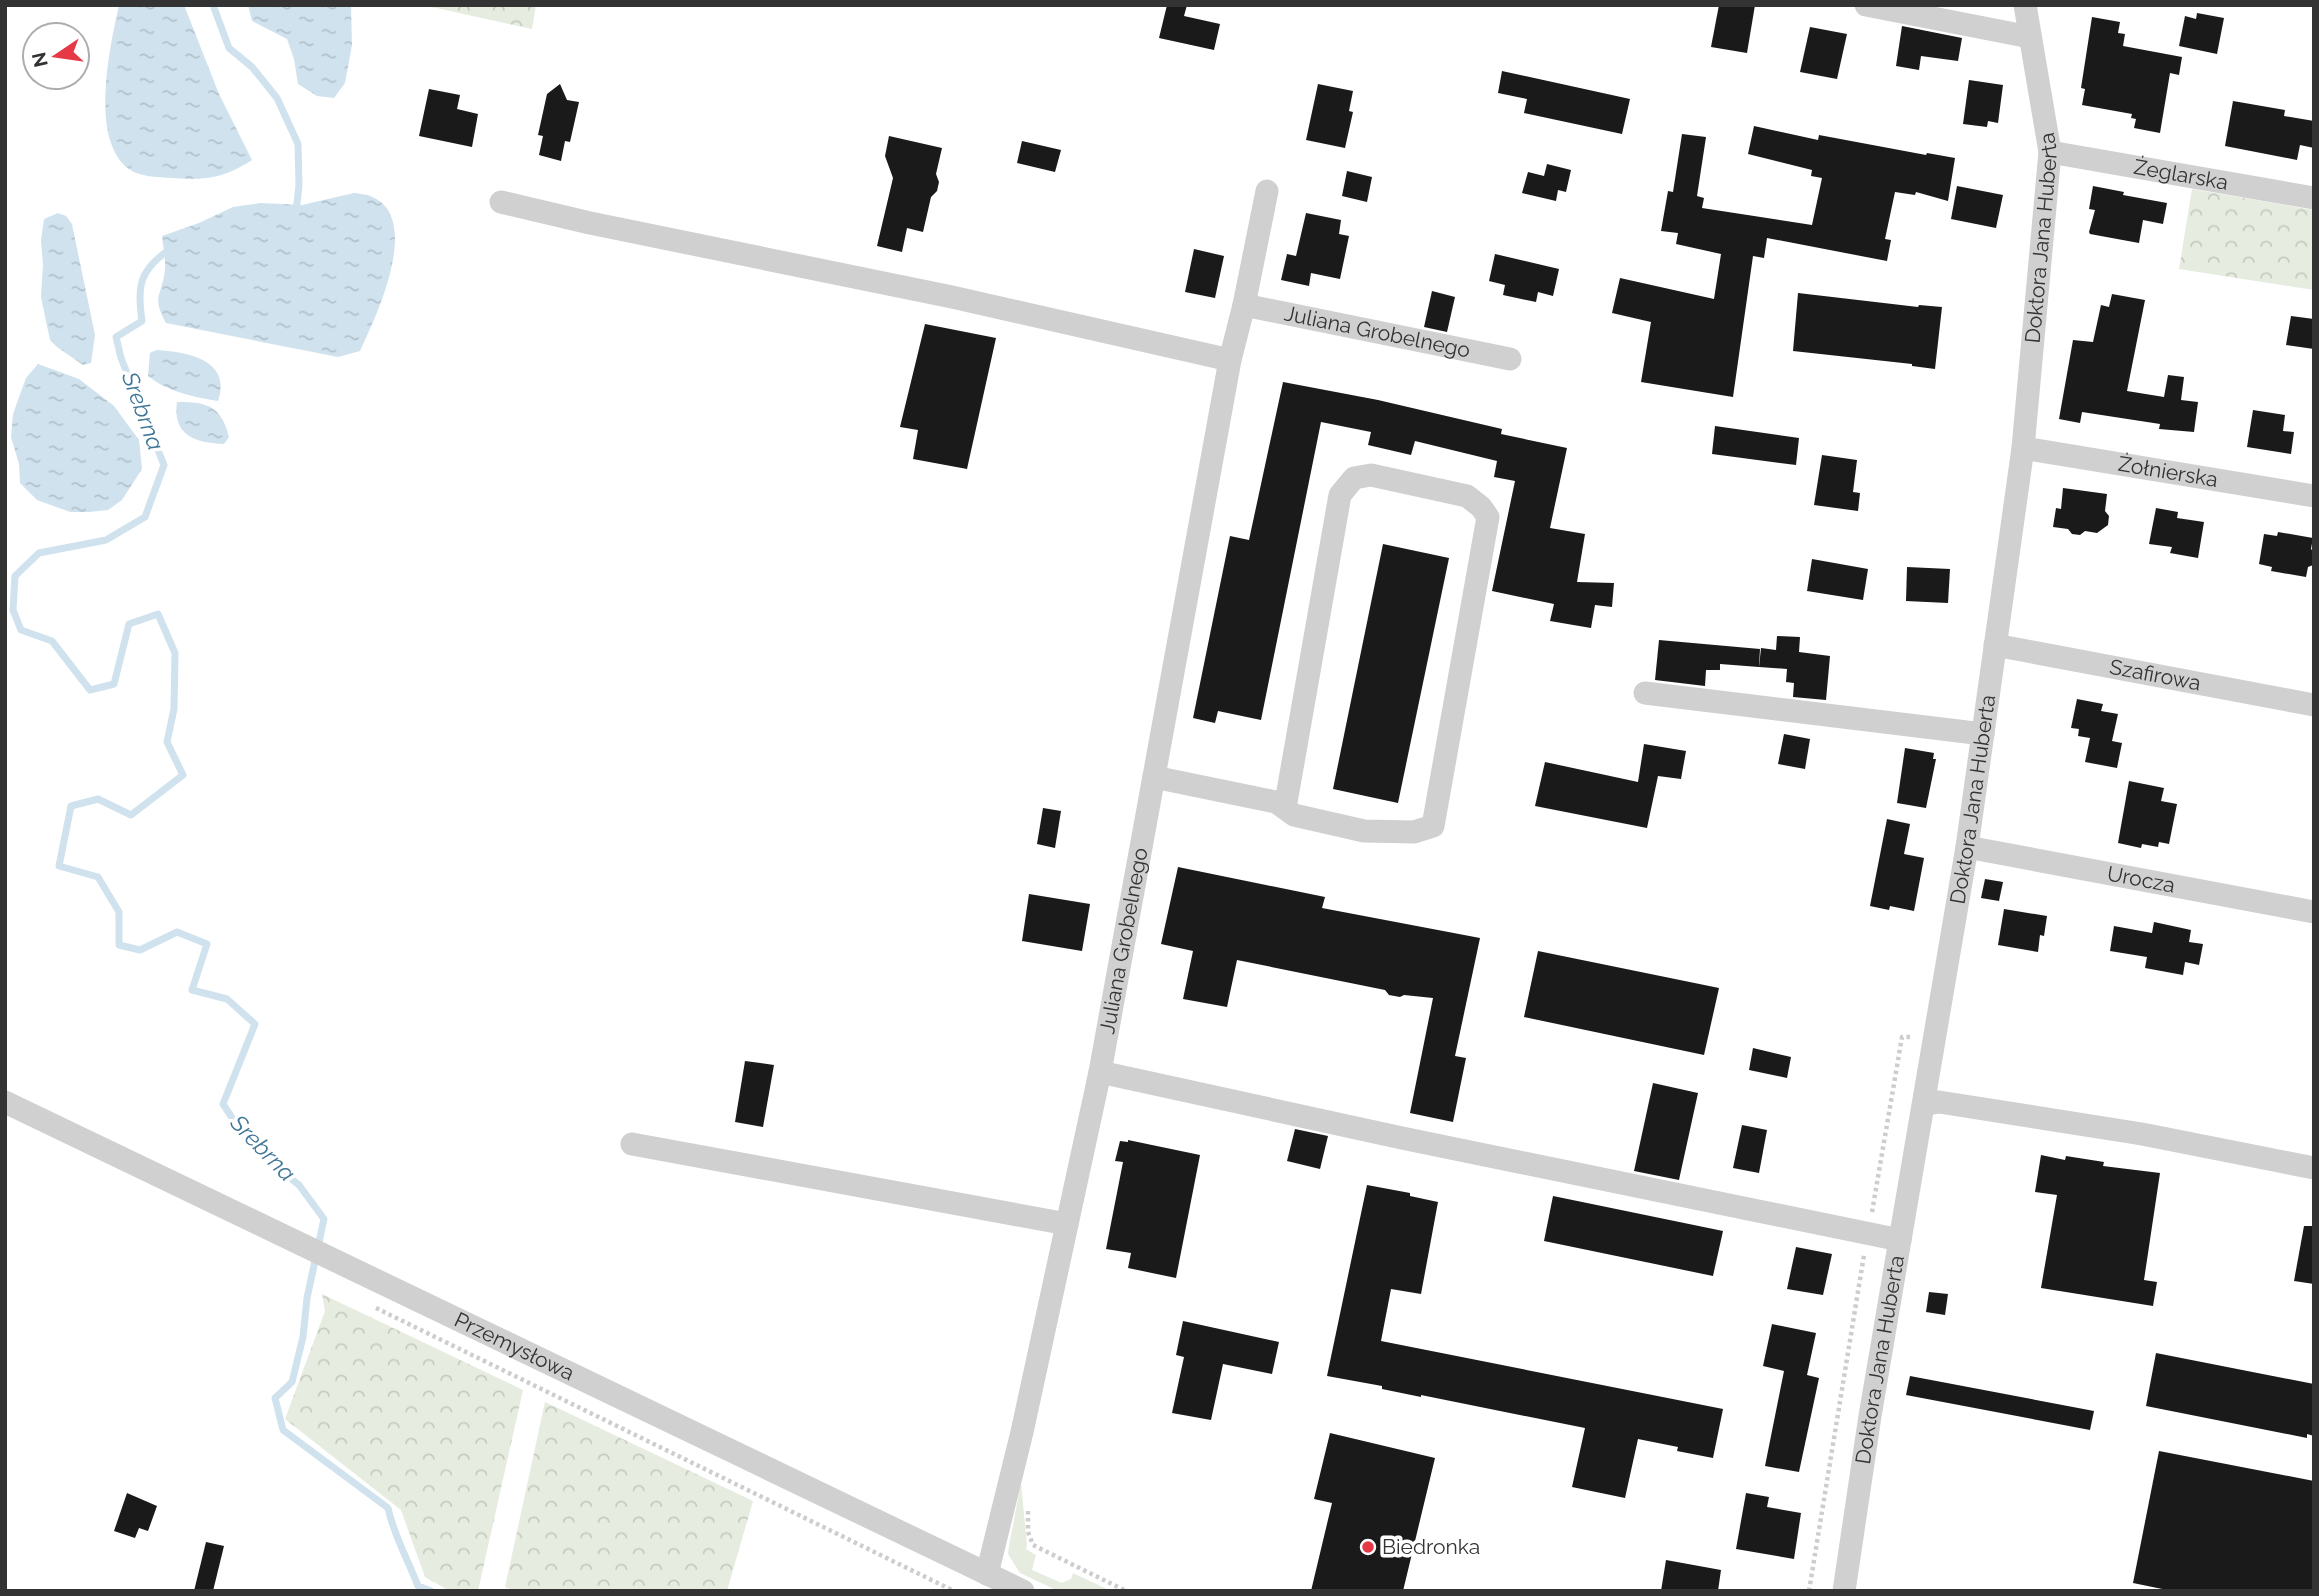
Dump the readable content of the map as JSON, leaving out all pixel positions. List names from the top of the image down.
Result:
{
  "streets": {
    "street": [
      "Żeglarska",
      "Doktora Jana Huberta",
      "Juliana Grobelnego",
      "Żołnierska",
      "Szafirowa",
      "Urocza",
      "Przemysłowa"
    ]
  },
  "crossings": [
    ["Żeglarska", "Doktora Jana Huberta"],
    ["Doktora Jana Huberta", "Żołnierska"],
    ["Doktora Jana Huberta", "Szafirowa"],
    ["Doktora Jana Huberta", "Urocza"],
    ["Juliana Grobelnego", "Przemysłowa"]
  ],
  "water": ["Srebrna"],
  "places": ["Biedronka"],
  "north": "left"
}
